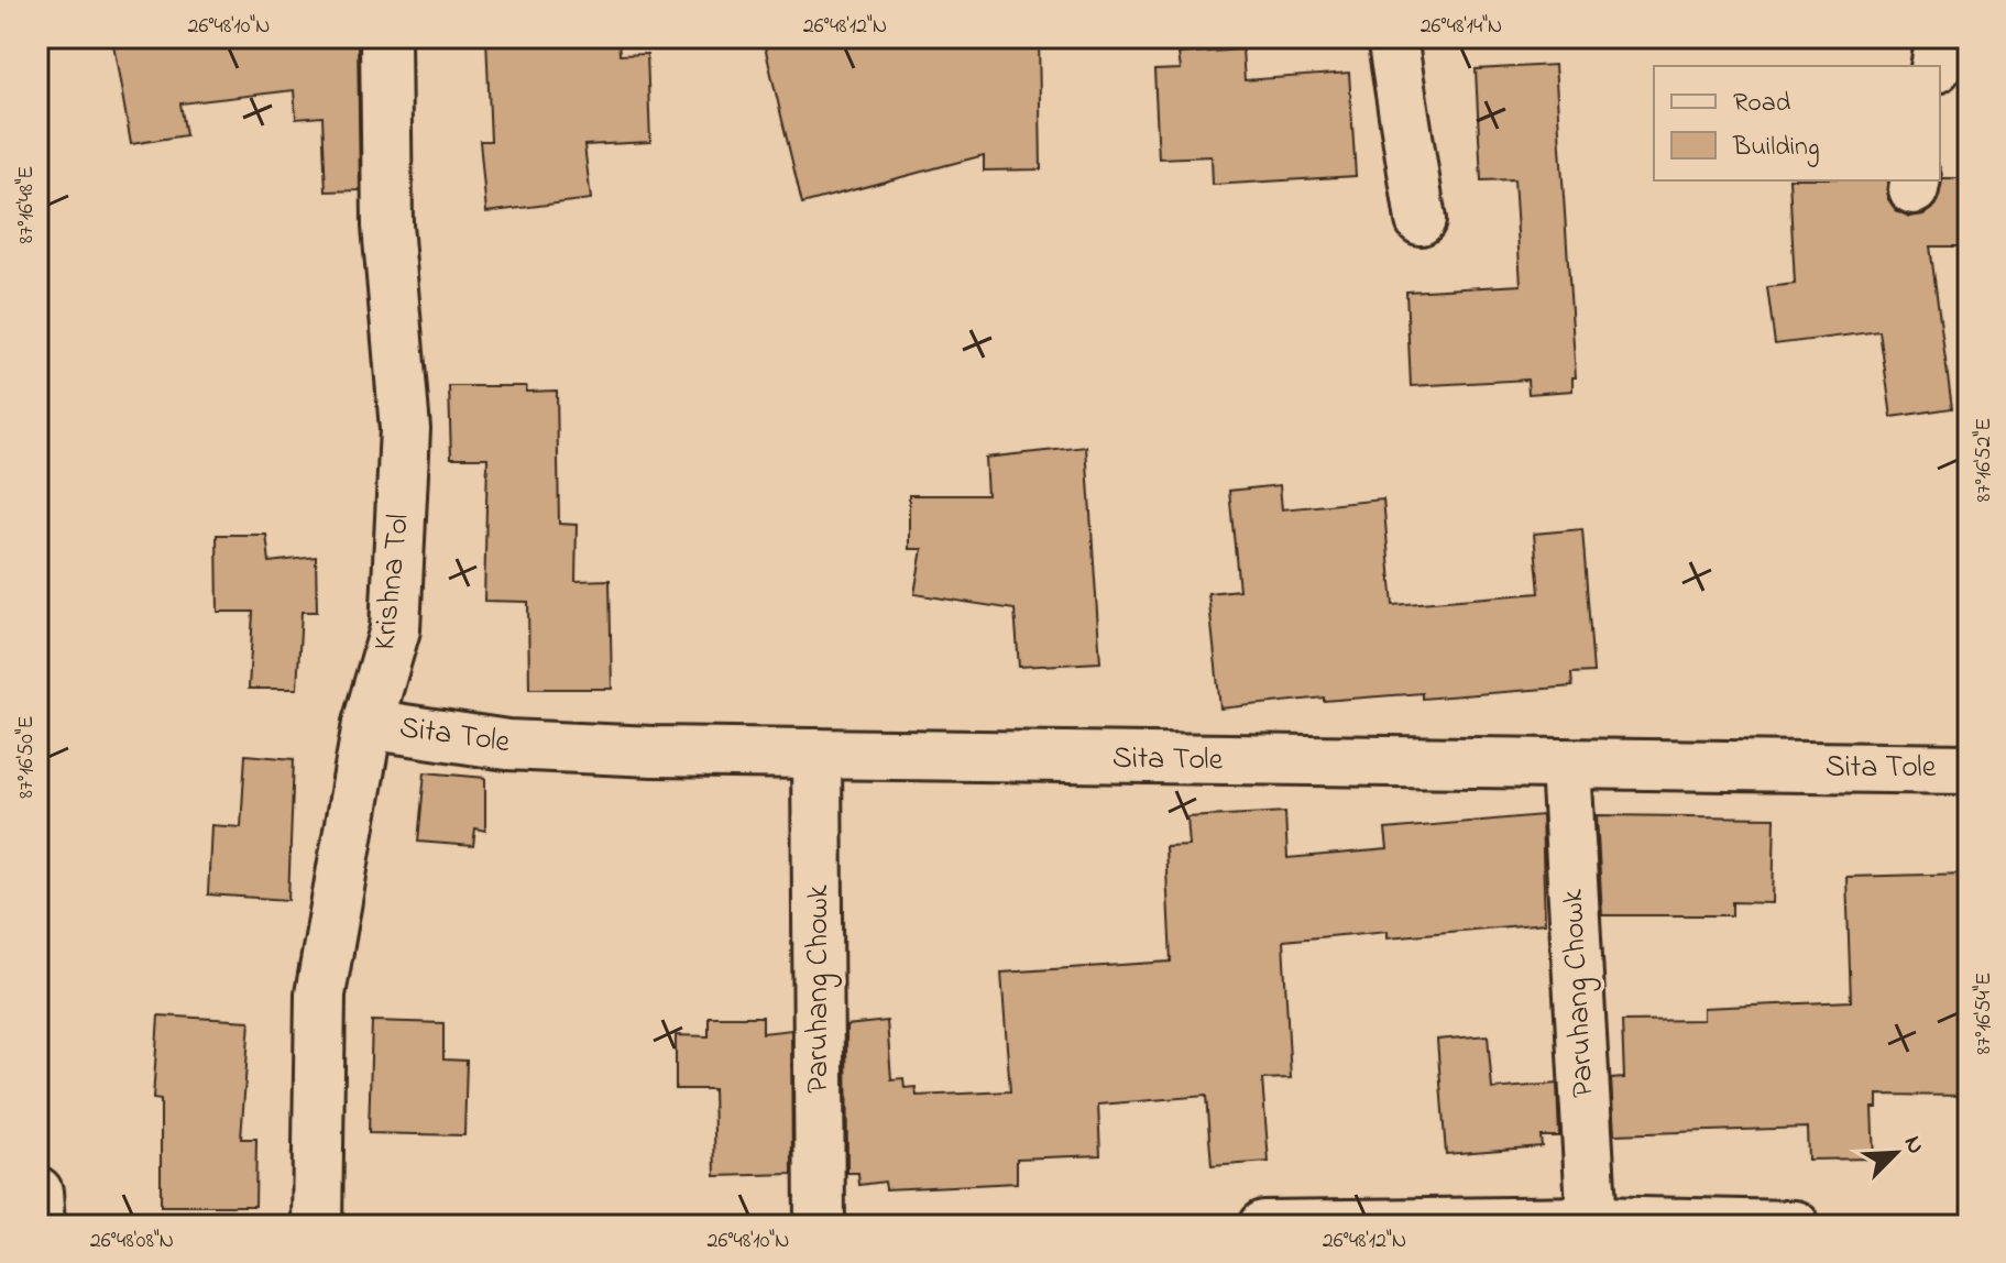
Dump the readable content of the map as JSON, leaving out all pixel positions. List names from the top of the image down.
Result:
{
  "streets": {
    "street": ["Krishna Tol", "Sita Tole", "Paruhang Chowk"]
  },
  "crossings": [
    ["Krishna Tol", "Sita Tole"],
    ["Sita Tole", "Paruhang Chowk"]
  ],
  "legend": ["Road", "Building"],
  "north": "top right",
  "coordinates": [
    "26°48'10\"N",
    "26°48'12\"N",
    "26°48'14\"N",
    "87°16'48\"E",
    "87°16'52\"E",
    "87°16'50\"E",
    "87°16'54\"E",
    "26°48'08\"N"
  ]
}
